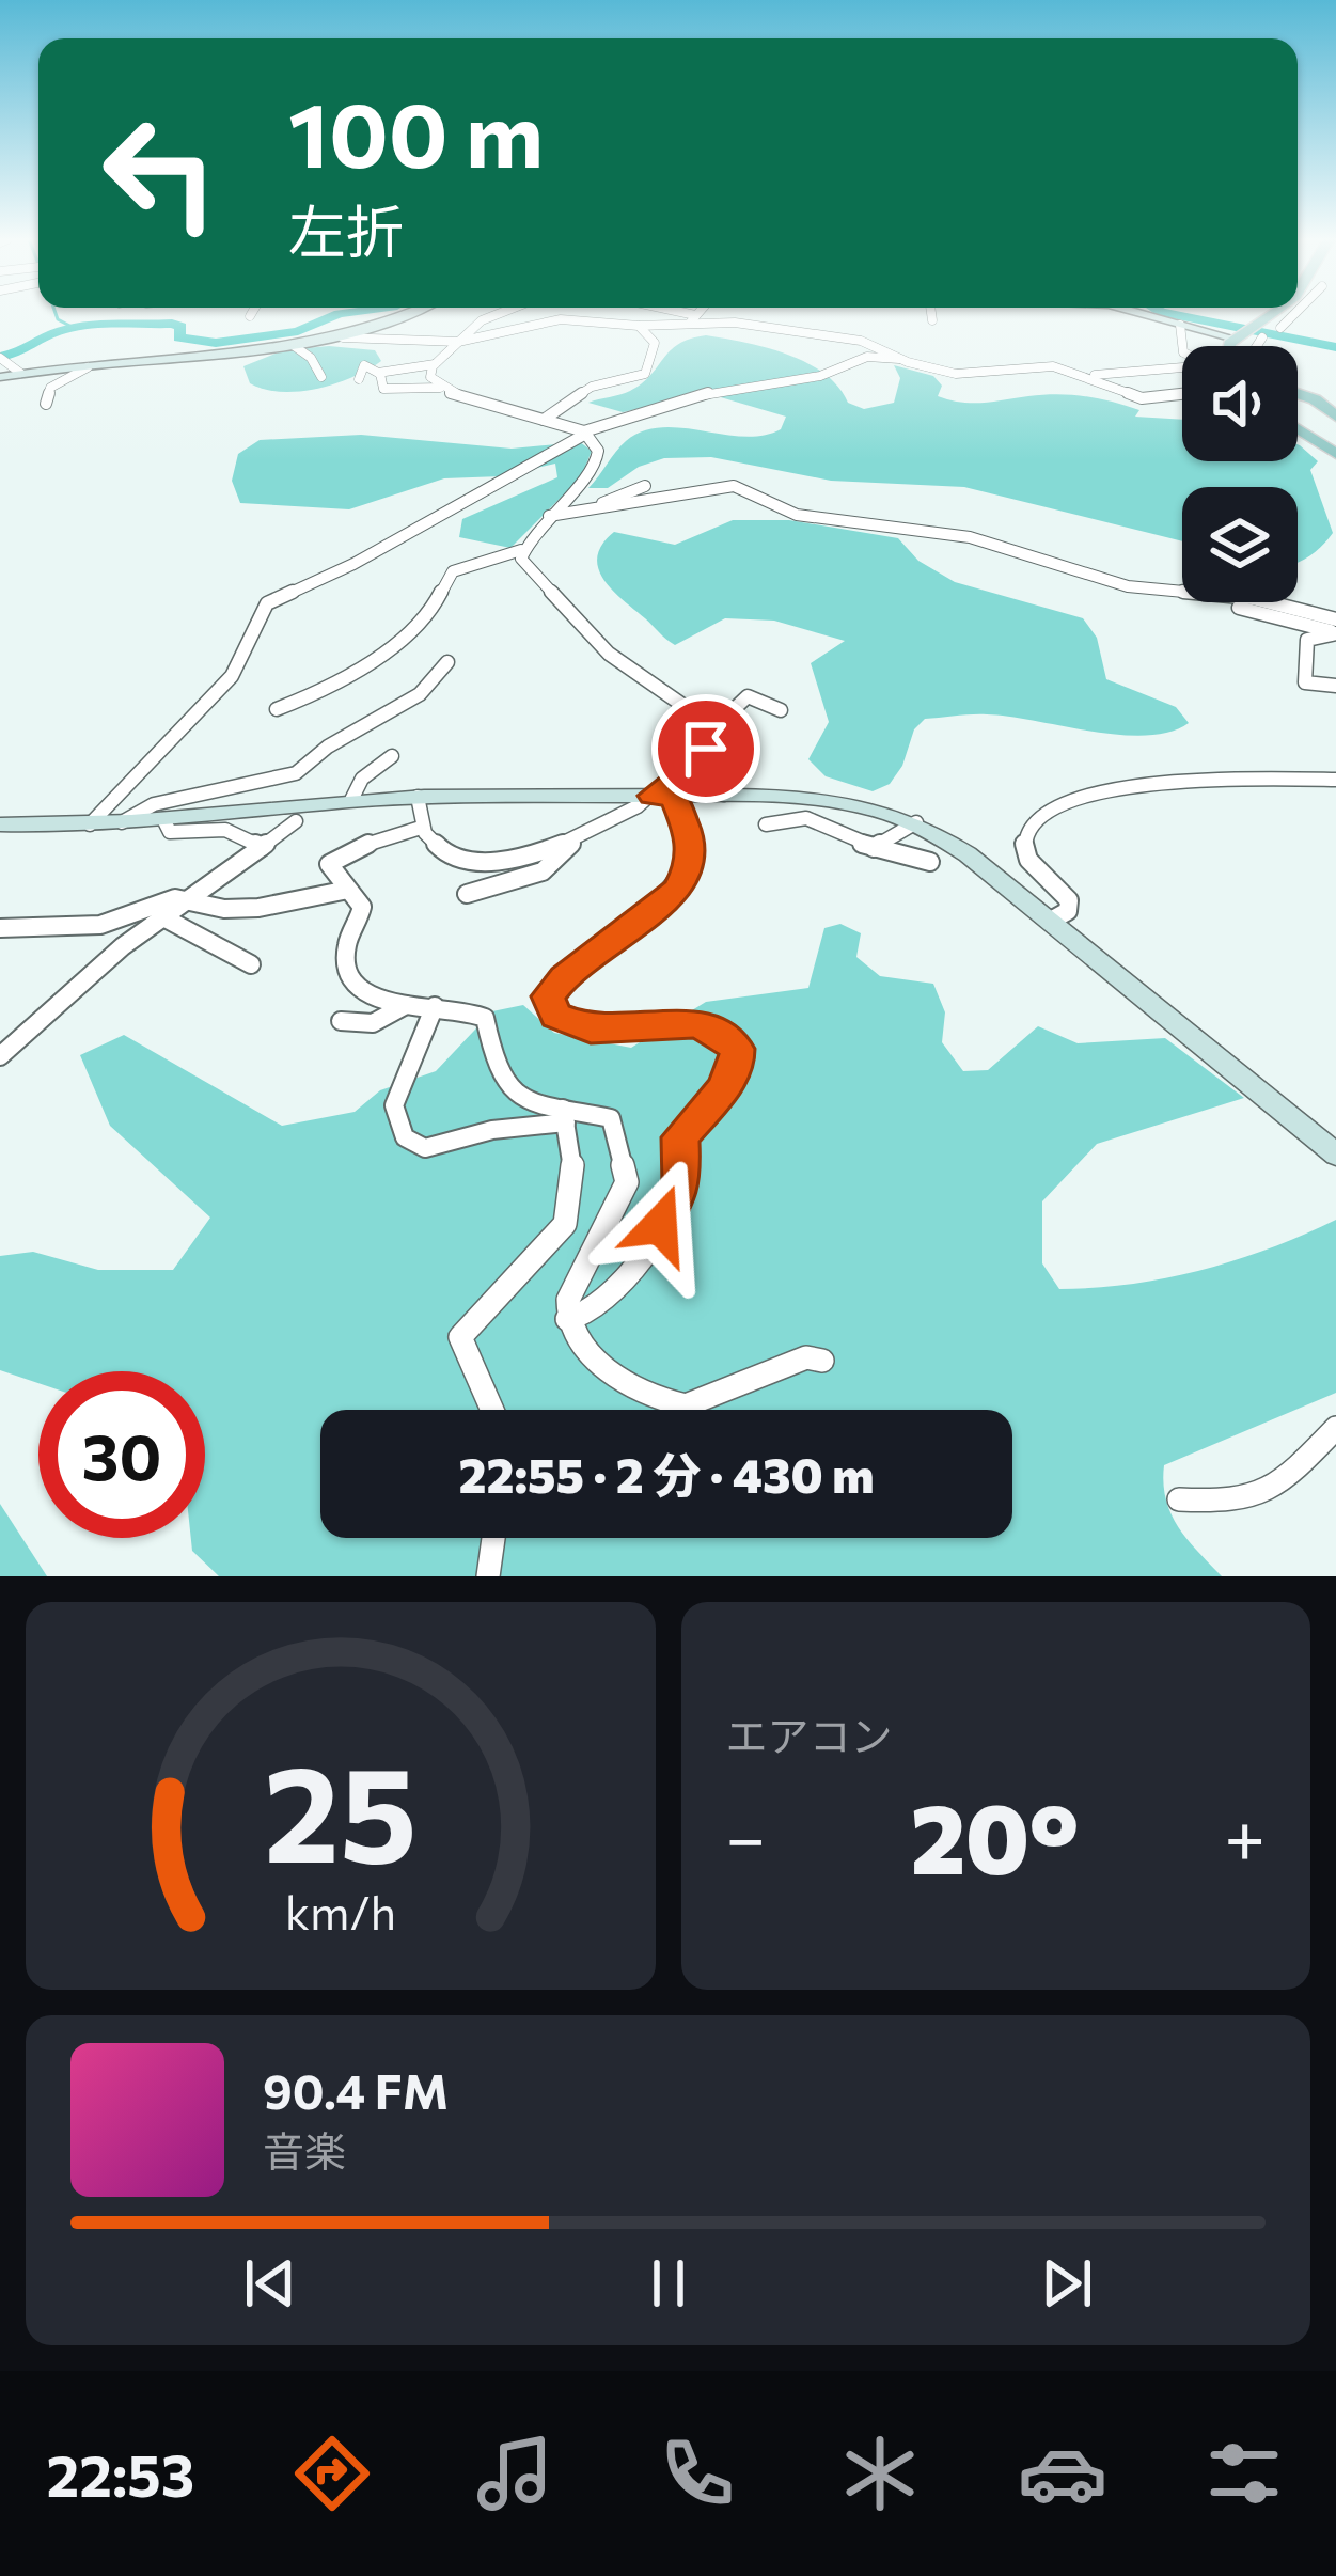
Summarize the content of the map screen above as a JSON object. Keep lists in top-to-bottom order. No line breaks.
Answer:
{"page":{"turn":["100 m","左折"],"limit":"30","trip":"22:55 · 2 分 · 430 m","tile":"エアコン","heat":["−","20°","+"],"song":["90.4 FM","音楽"],"tabs":"22:53","gauge":["25","km/h"]}}
